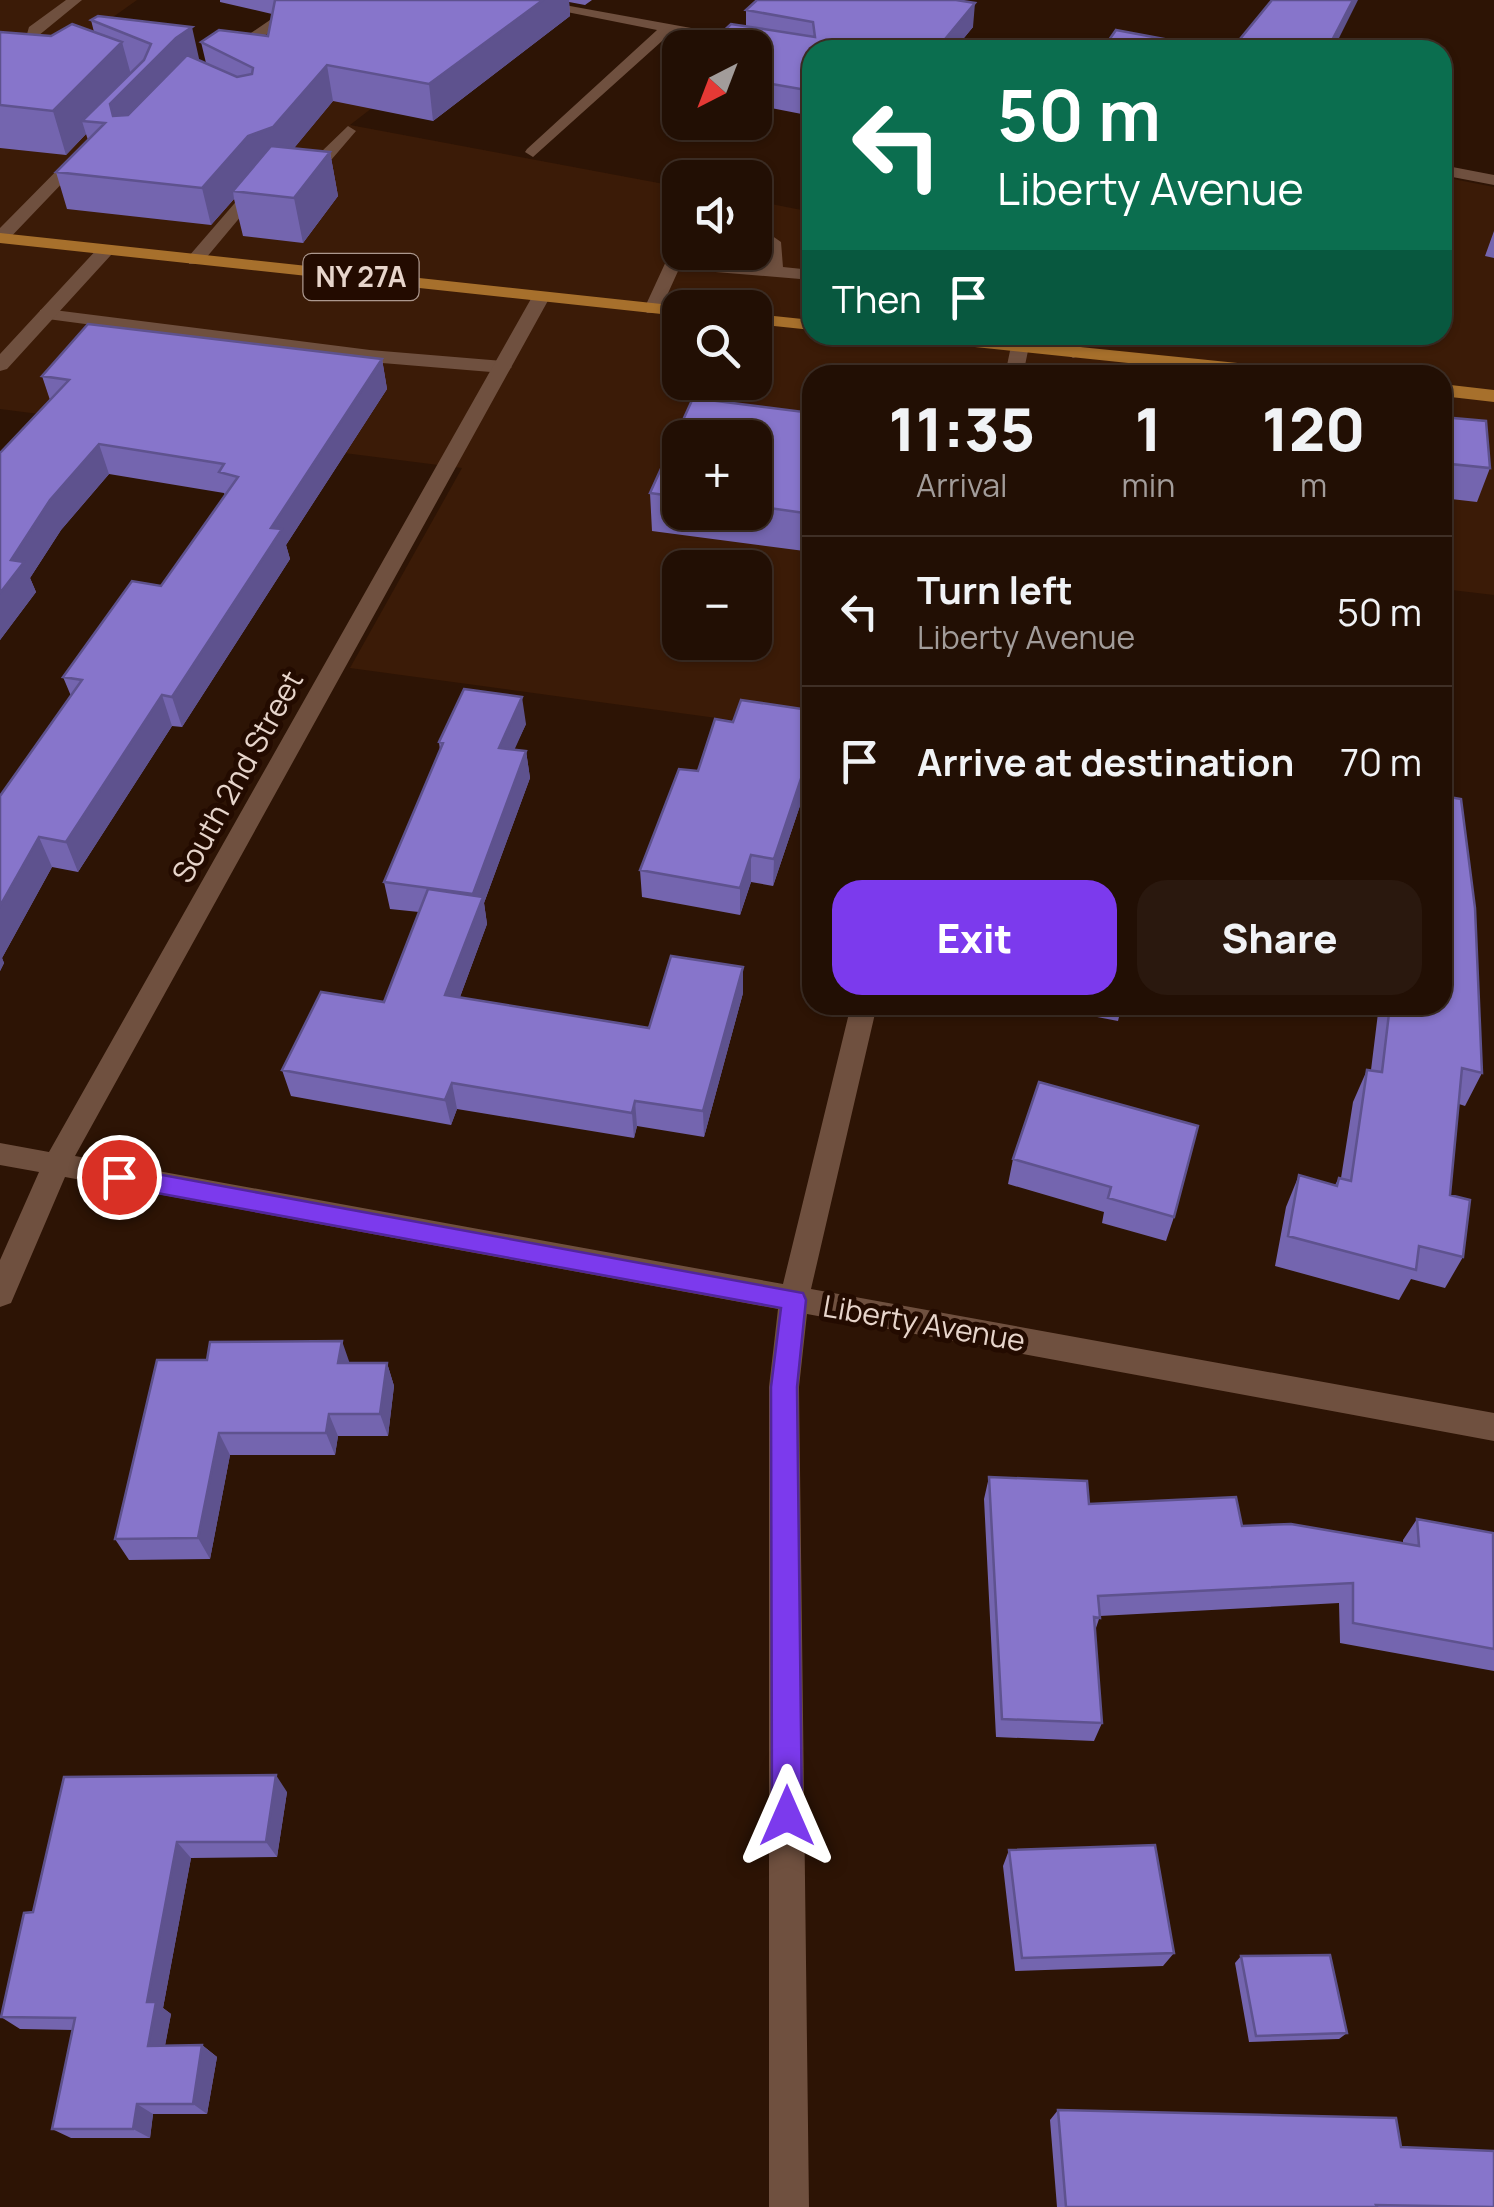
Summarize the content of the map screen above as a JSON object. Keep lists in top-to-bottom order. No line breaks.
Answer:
{"streets":{"main road":["NY 27A"],"street":["South 2nd Street","Liberty Avenue"]},"crossings":[["NY 27A","South 2nd Street"],["South 2nd Street","Liberty Avenue"]],"north":"bottom left","page":{"map_buttons":["+","−"],"turn":["50 m","Liberty Avenue"],"then":"Then","eta":["11:35","Arrival","1","min","120","m"],"list":[{"name":"Turn left","note":"Liberty Avenue","value":"50 m"},{"name":"Arrive at destination","value":"70 m"}],"buttons":["Exit","Share"]}}
